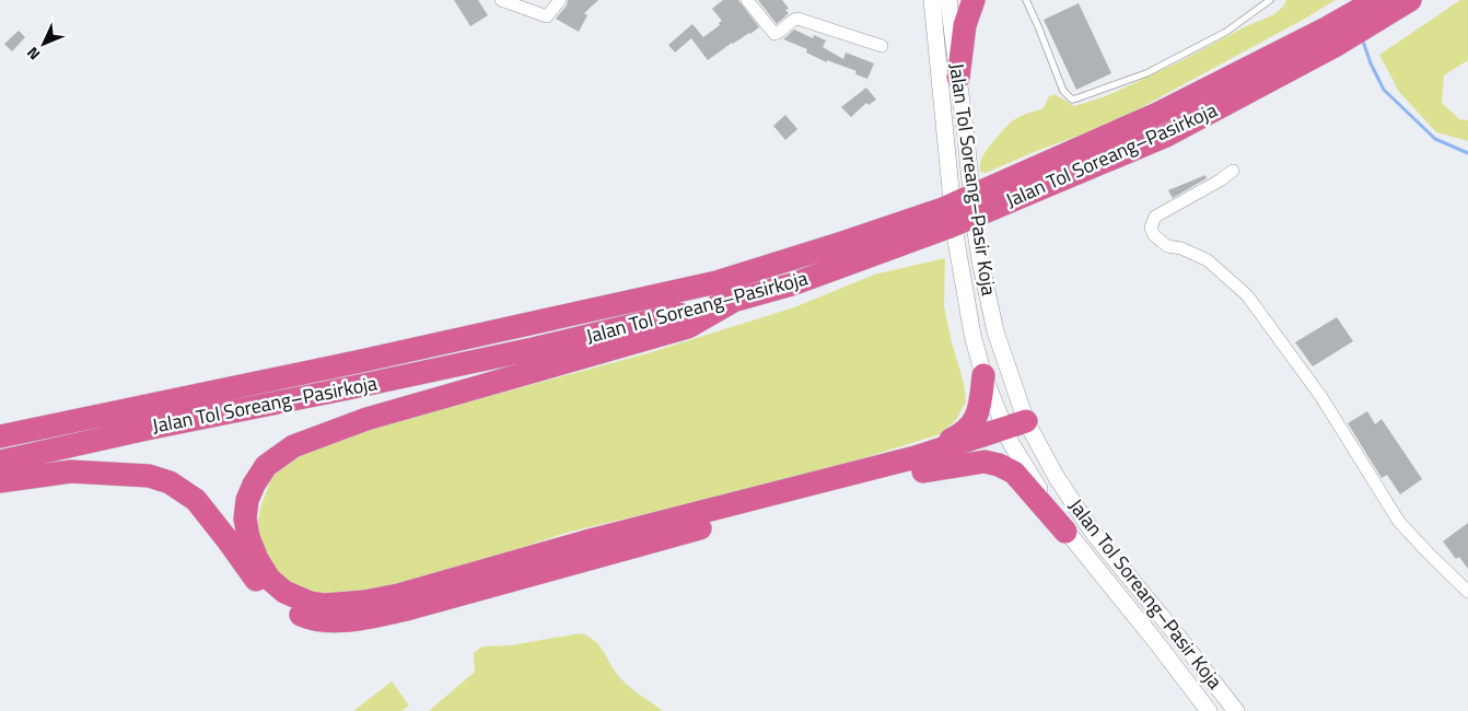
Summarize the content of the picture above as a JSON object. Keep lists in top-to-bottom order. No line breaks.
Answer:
{"streets":{"highway":["Jalan Tol Soreang–Pasirkoja"],"street":["Jalan Tol Soreang–Pasir Koja"]},"north":"bottom left"}
